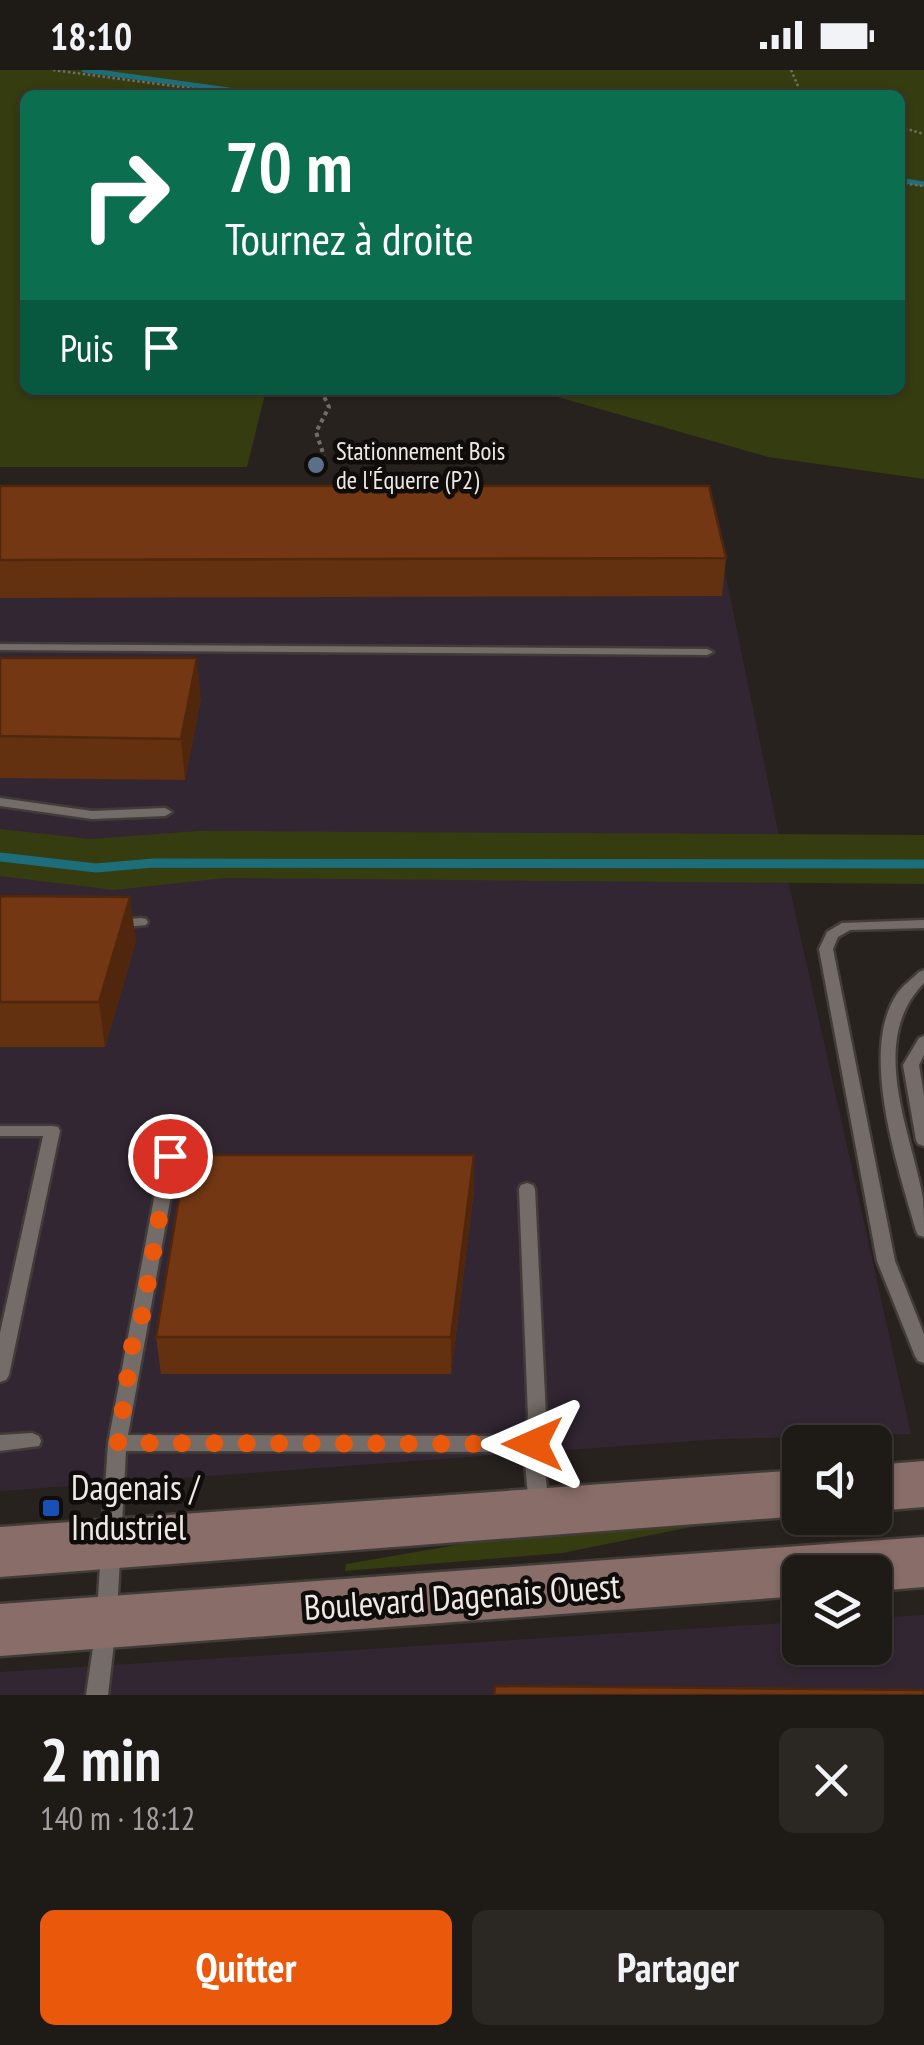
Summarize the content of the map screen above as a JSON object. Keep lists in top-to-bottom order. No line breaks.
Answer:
{"streets":{"main road":["Boulevard Dagenais Ouest"]},"places":{"other":["Stationnement Bois de l'Équerre (P2)"],"transit":["Dagenais / Industriel"]},"page":{"status":"18:10","turn":["70 m","Tournez à droite"],"then":"Puis","heading":["2 min","140 m · 18:12"],"buttons":["Quitter","Partager"]}}
